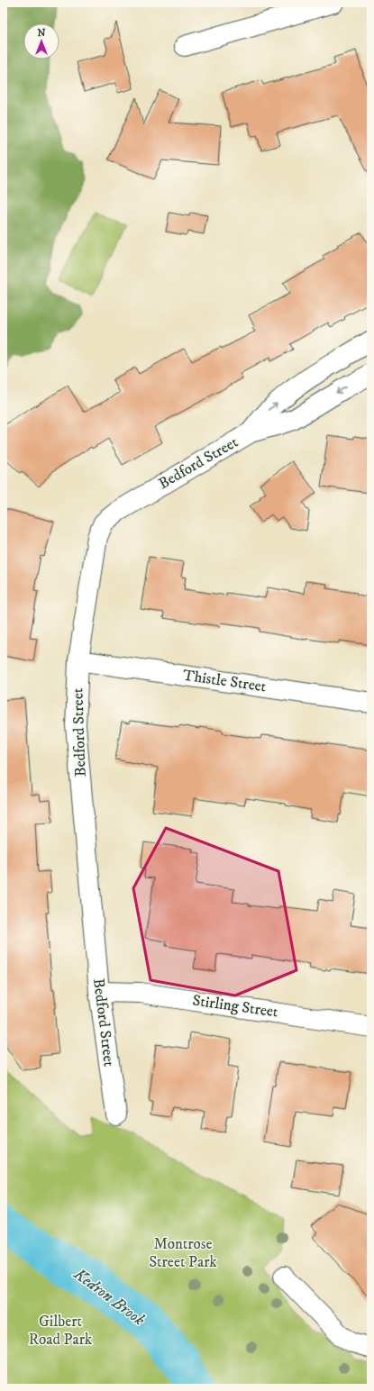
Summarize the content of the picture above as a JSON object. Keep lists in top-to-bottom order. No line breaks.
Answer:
{"streets":{"street":["Bedford Street","Thistle Street","Stirling Street"]},"crossings":[["Bedford Street","Thistle Street"],["Bedford Street","Stirling Street"]],"water":["Kedron Brook"],"parks":["Montrose Street Park","Gilbert Road Park"],"north":"top"}
